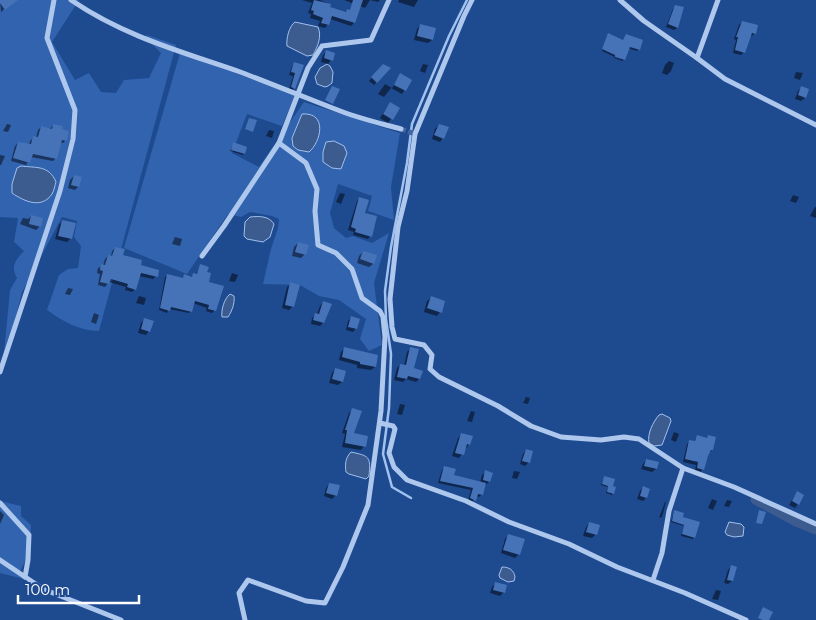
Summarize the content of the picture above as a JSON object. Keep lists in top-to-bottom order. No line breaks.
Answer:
{"scale_bar":"100 m"}
